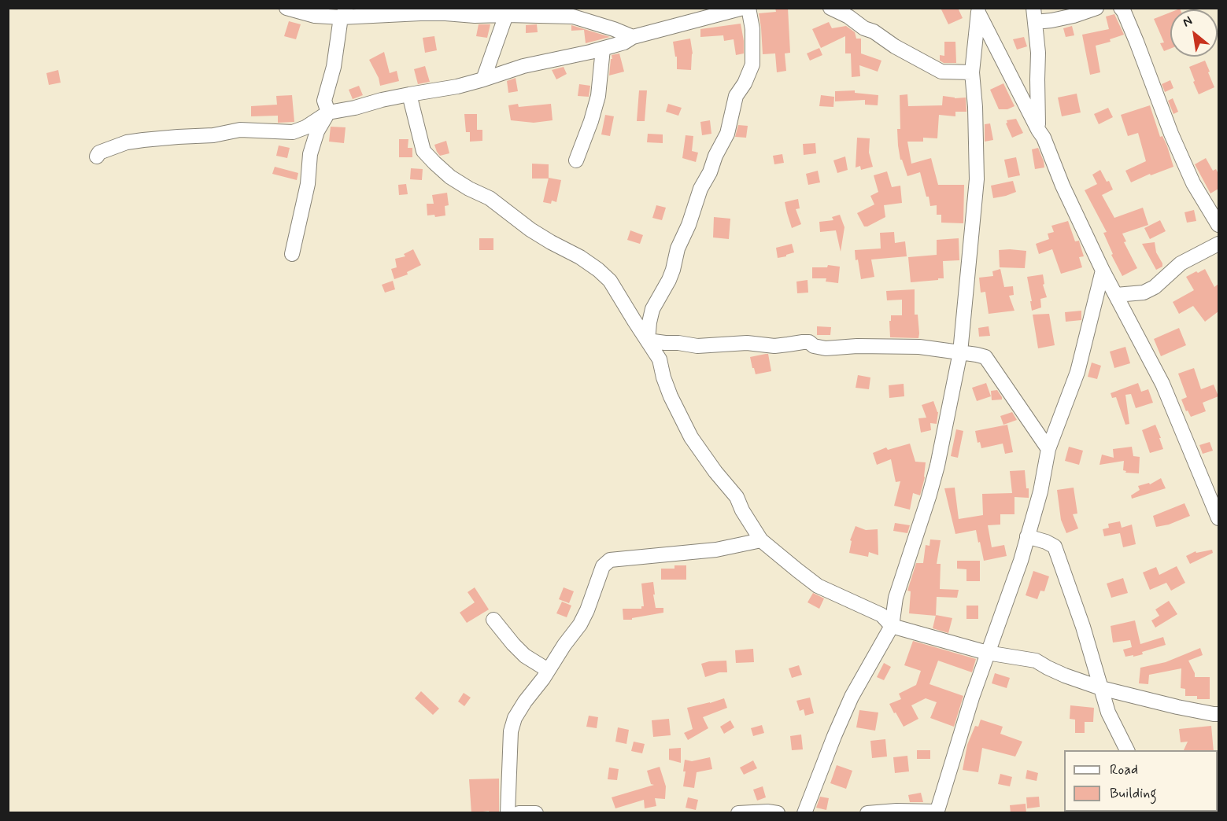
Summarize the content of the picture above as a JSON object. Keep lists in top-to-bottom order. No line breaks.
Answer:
{"legend":["Road","Building"],"north":"top left"}
